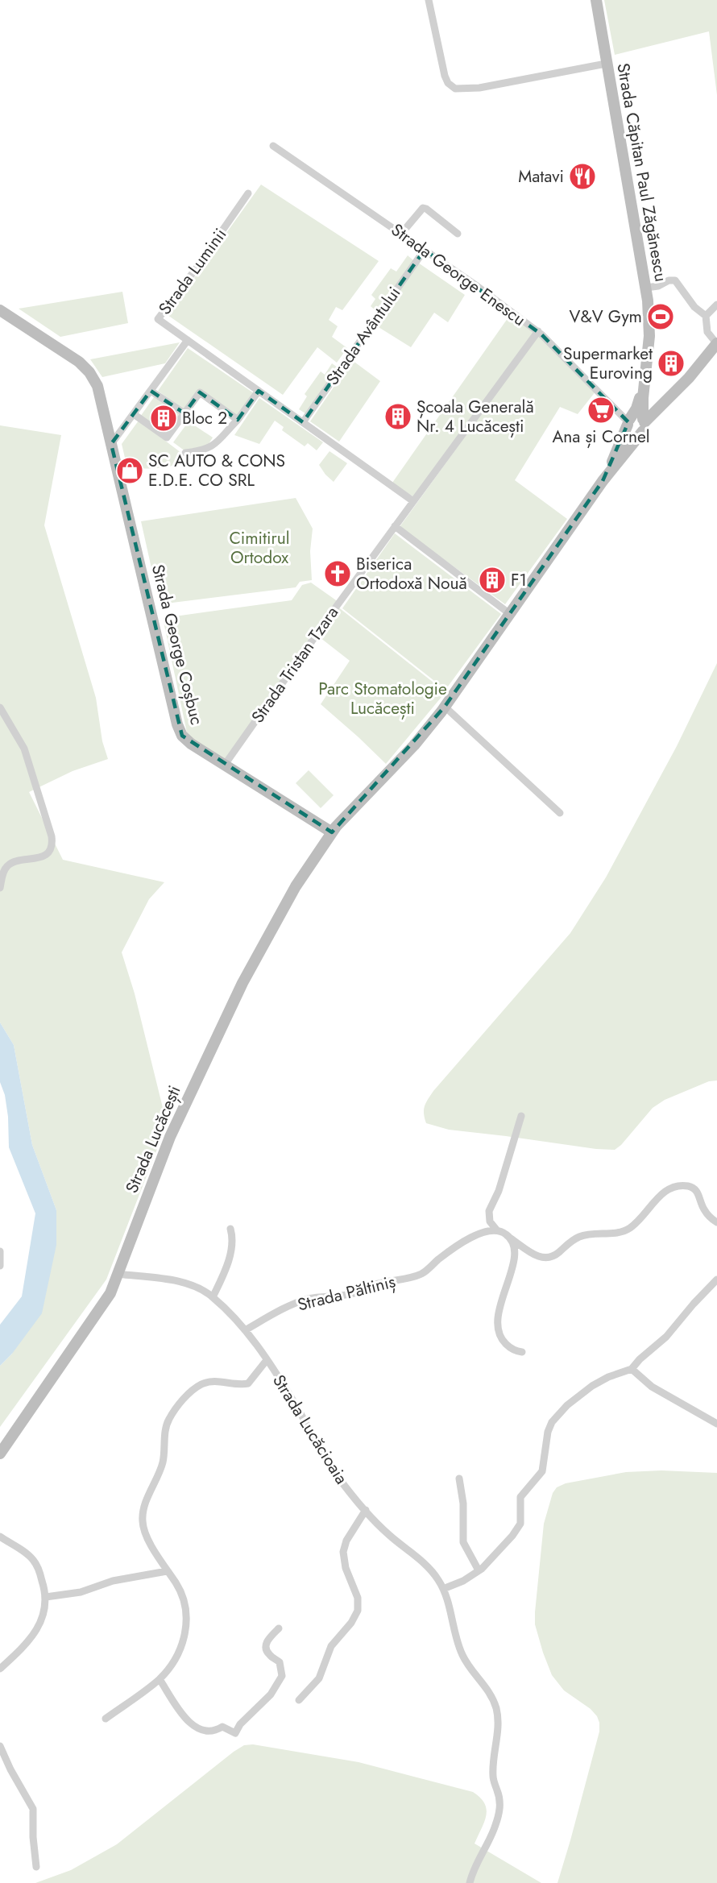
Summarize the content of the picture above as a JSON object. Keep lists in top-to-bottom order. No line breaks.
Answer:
{"streets":{"main road":["Strada Căpitan Paul Zăgănescu","Strada George Coșbuc","Strada Lucăcești"],"street":["Strada Luminii","Strada George Enescu","Strada Avântului","Strada Tristan Tzara","Strada Păltiniș","Strada Lucăcioaia"]},"crossings":[["Strada Căpitan Paul Zăgănescu","Strada George Enescu"],["Strada Căpitan Paul Zăgănescu","Strada George Coșbuc"],["Strada Căpitan Paul Zăgănescu","Strada Lucăcești"],["Strada Luminii","Strada Avântului"],["Strada Luminii","Strada Tristan Tzara"],["Strada George Enescu","Strada Avântului"],["Strada George Enescu","Strada Tristan Tzara"],["Strada George Coșbuc","Strada Tristan Tzara"],["Strada George Coșbuc","Strada Lucăcești"],["Strada Lucăcești","Strada Lucăcioaia"],["Strada Păltiniș","Strada Lucăcioaia"]],"parks":["Cimitirul Ortodox","Parc Stomatologie Lucăcești"],"places":{"restaurant":["Matavi"],"sports":["V&V Gym"],"building":["Supermarket Euroving","Școala Generală Nr. 4 Lucăcești","Bloc 2","F1"],"supermarket":["Ana și Cornel"],"shop":["SC AUTO & CONS E.D.E. CO SRL"],"church":["Biserica Ortodoxă Nouă"]}}
